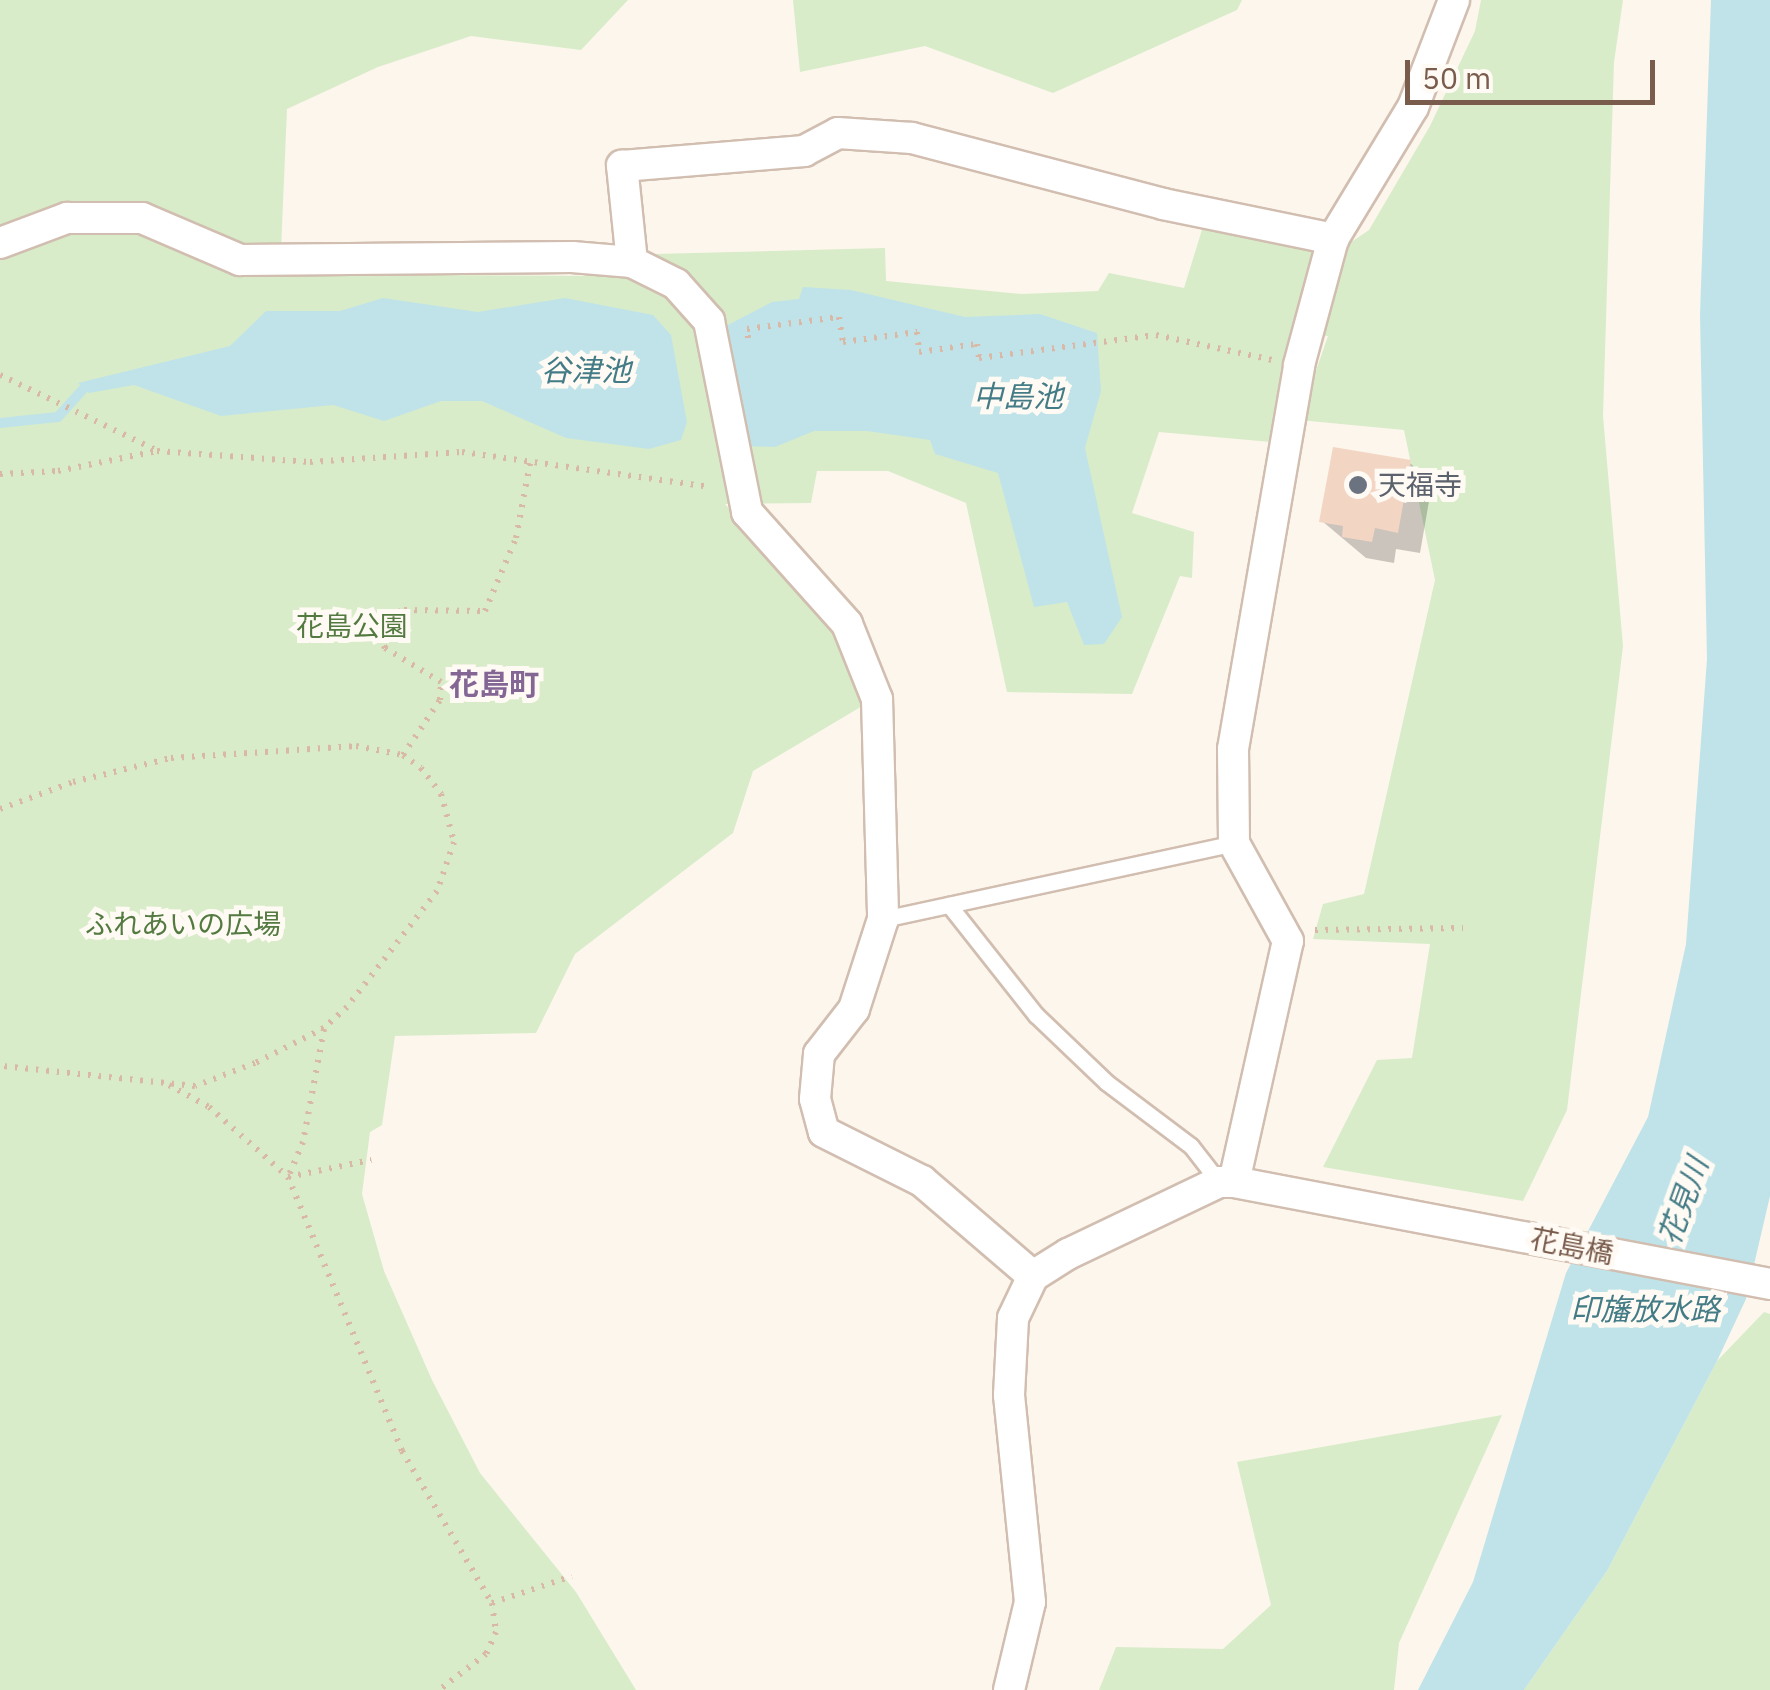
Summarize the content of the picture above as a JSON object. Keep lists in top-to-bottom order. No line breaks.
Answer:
{"streets":{"street":["花島橋"]},"districts":["花島町"],"water":["谷津池","中島池","花見川","印旛放水路"],"parks":["花島公園","ふれあいの広場"],"places":["天福寺"],"scale_bar":"50 m"}
